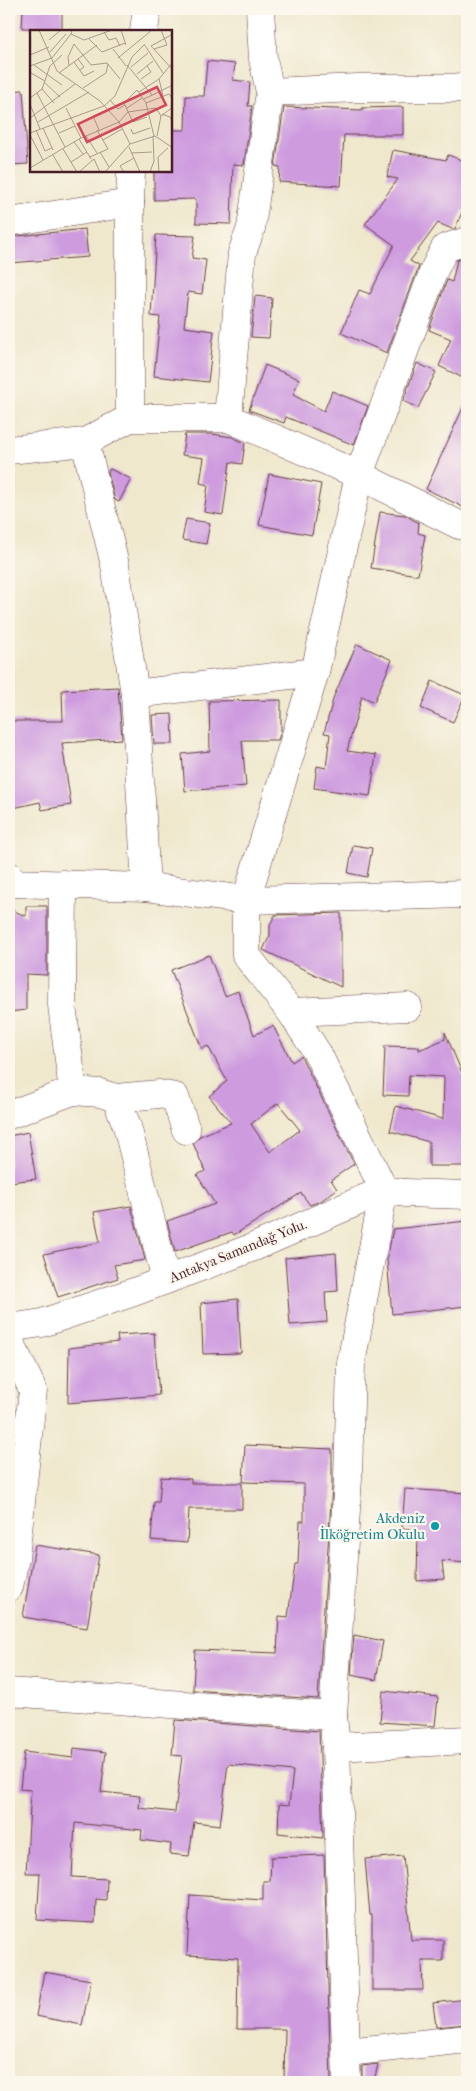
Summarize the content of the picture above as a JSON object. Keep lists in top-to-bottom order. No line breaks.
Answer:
{"streets":{"street":["Antakya Samandağ Yolu."]},"places":["Akdeniz İlköğretim Okulu"]}
